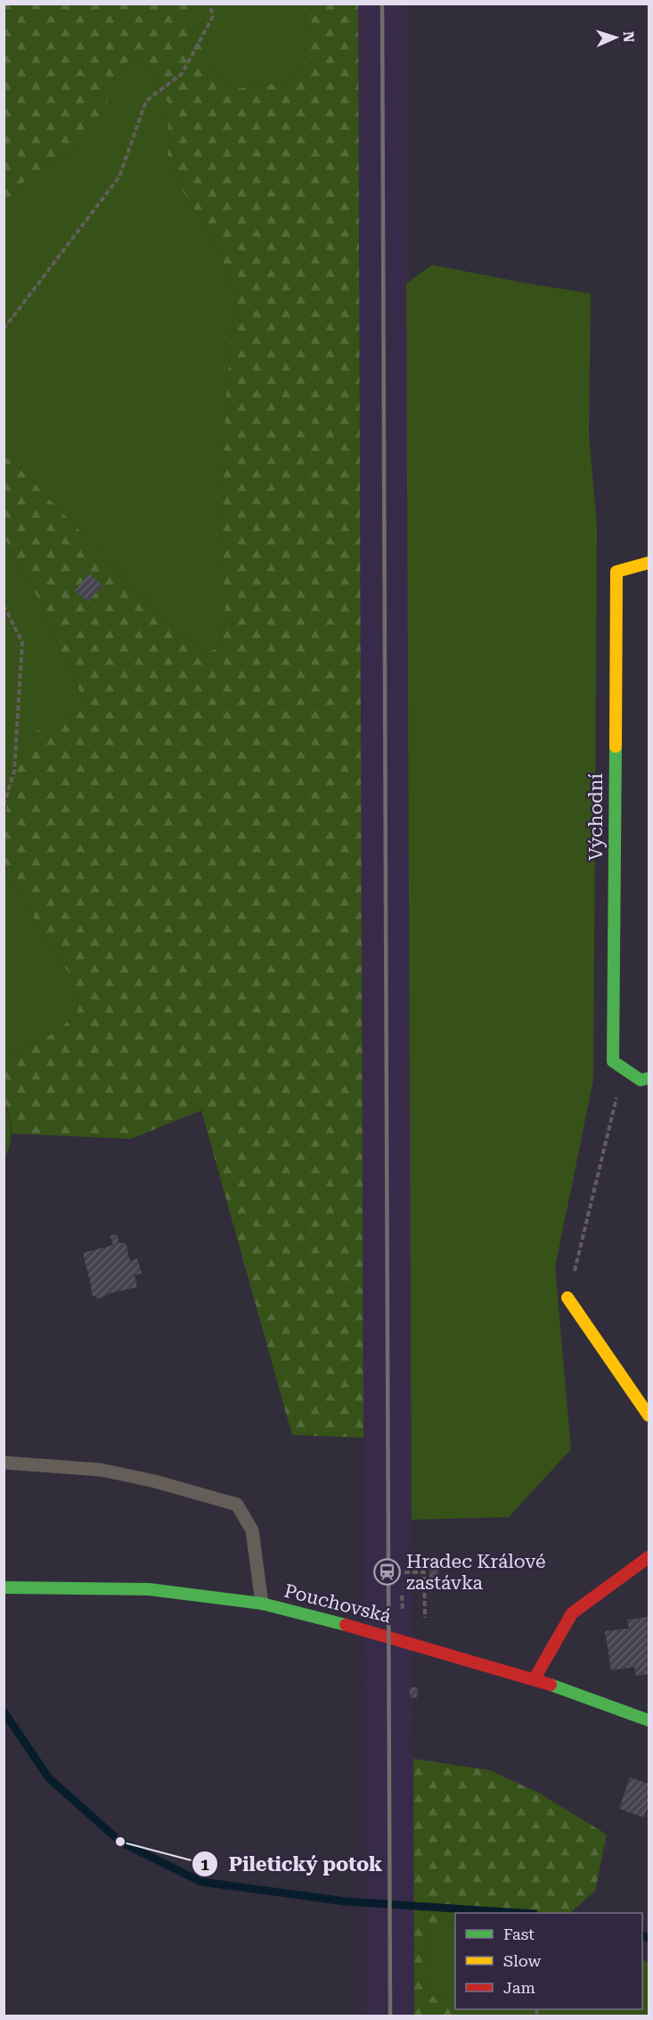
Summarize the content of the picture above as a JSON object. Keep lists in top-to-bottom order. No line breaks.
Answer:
{"streets":{"street":["Východní","Pouchovská"]},"places":{"station":["Hradec Králové zastávka"],"other":["Piletický potok"]},"legend":["Fast","Slow","Jam"],"north":"right"}
